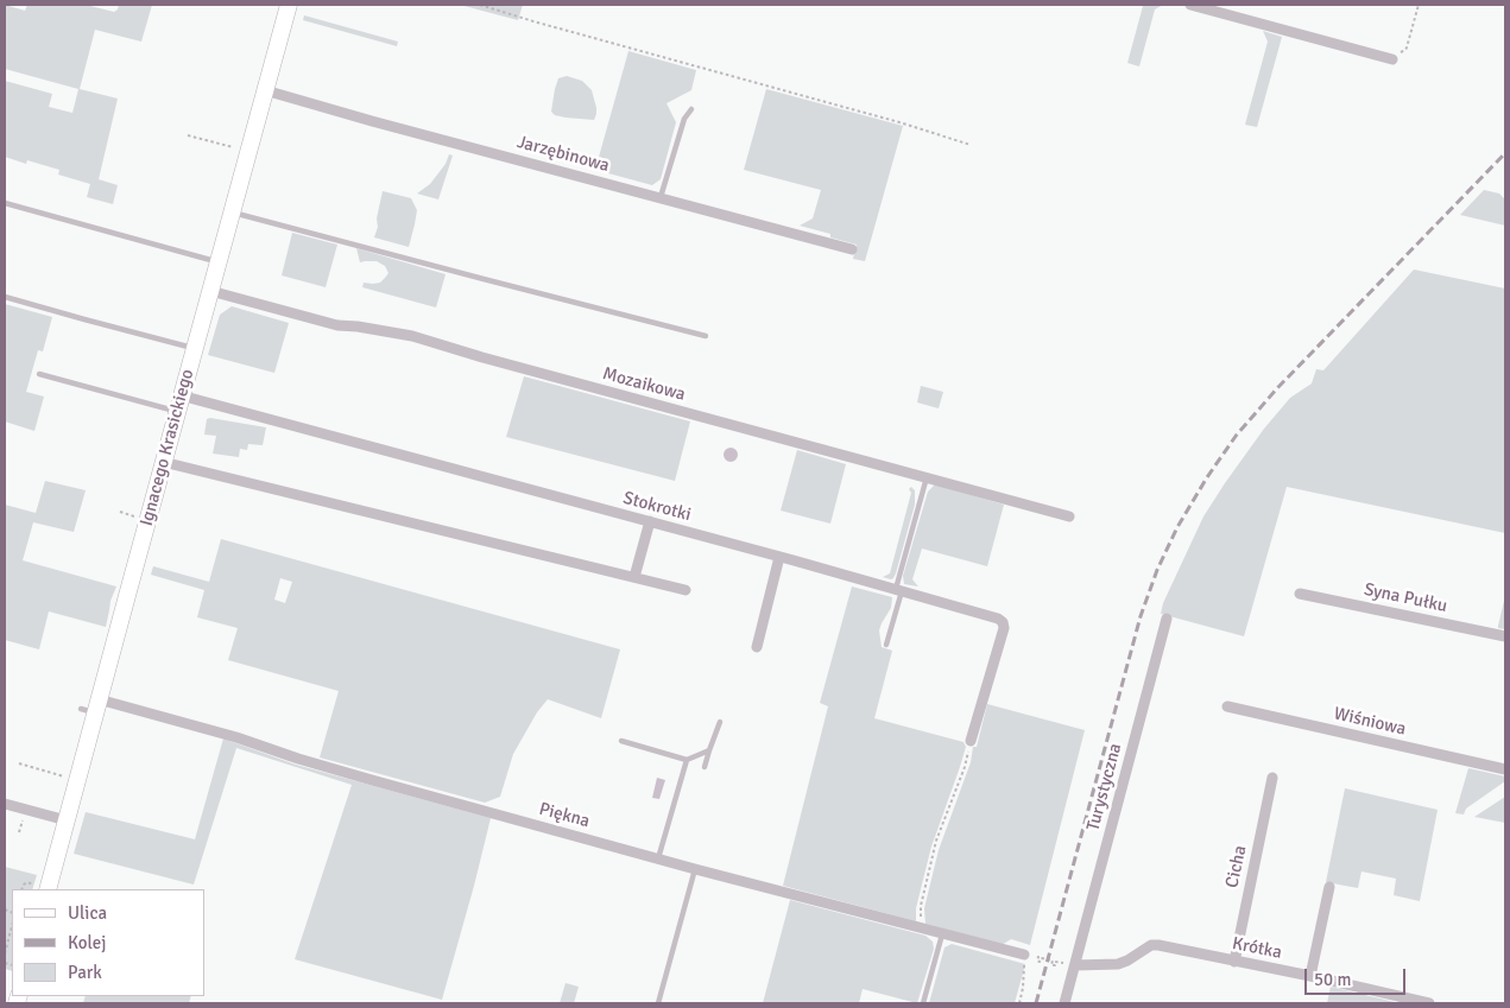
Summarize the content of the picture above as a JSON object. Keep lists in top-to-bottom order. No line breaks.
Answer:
{"streets":{"street":["Jarzębinowa","Mozaikowa","Ignacego Krasickiego","Stokrotki","Syna Pułku","Wiśniowa","Turystyczna","Piękna","Cicha","Krótka"]},"crossings":[["Jarzębinowa","Ignacego Krasickiego"],["Mozaikowa","Ignacego Krasickiego"],["Ignacego Krasickiego","Stokrotki"],["Ignacego Krasickiego","Piękna"],["Turystyczna","Krótka"],["Cicha","Krótka"]],"legend":["Ulica","Kolej","Park"],"scale_bar":"50 m"}
